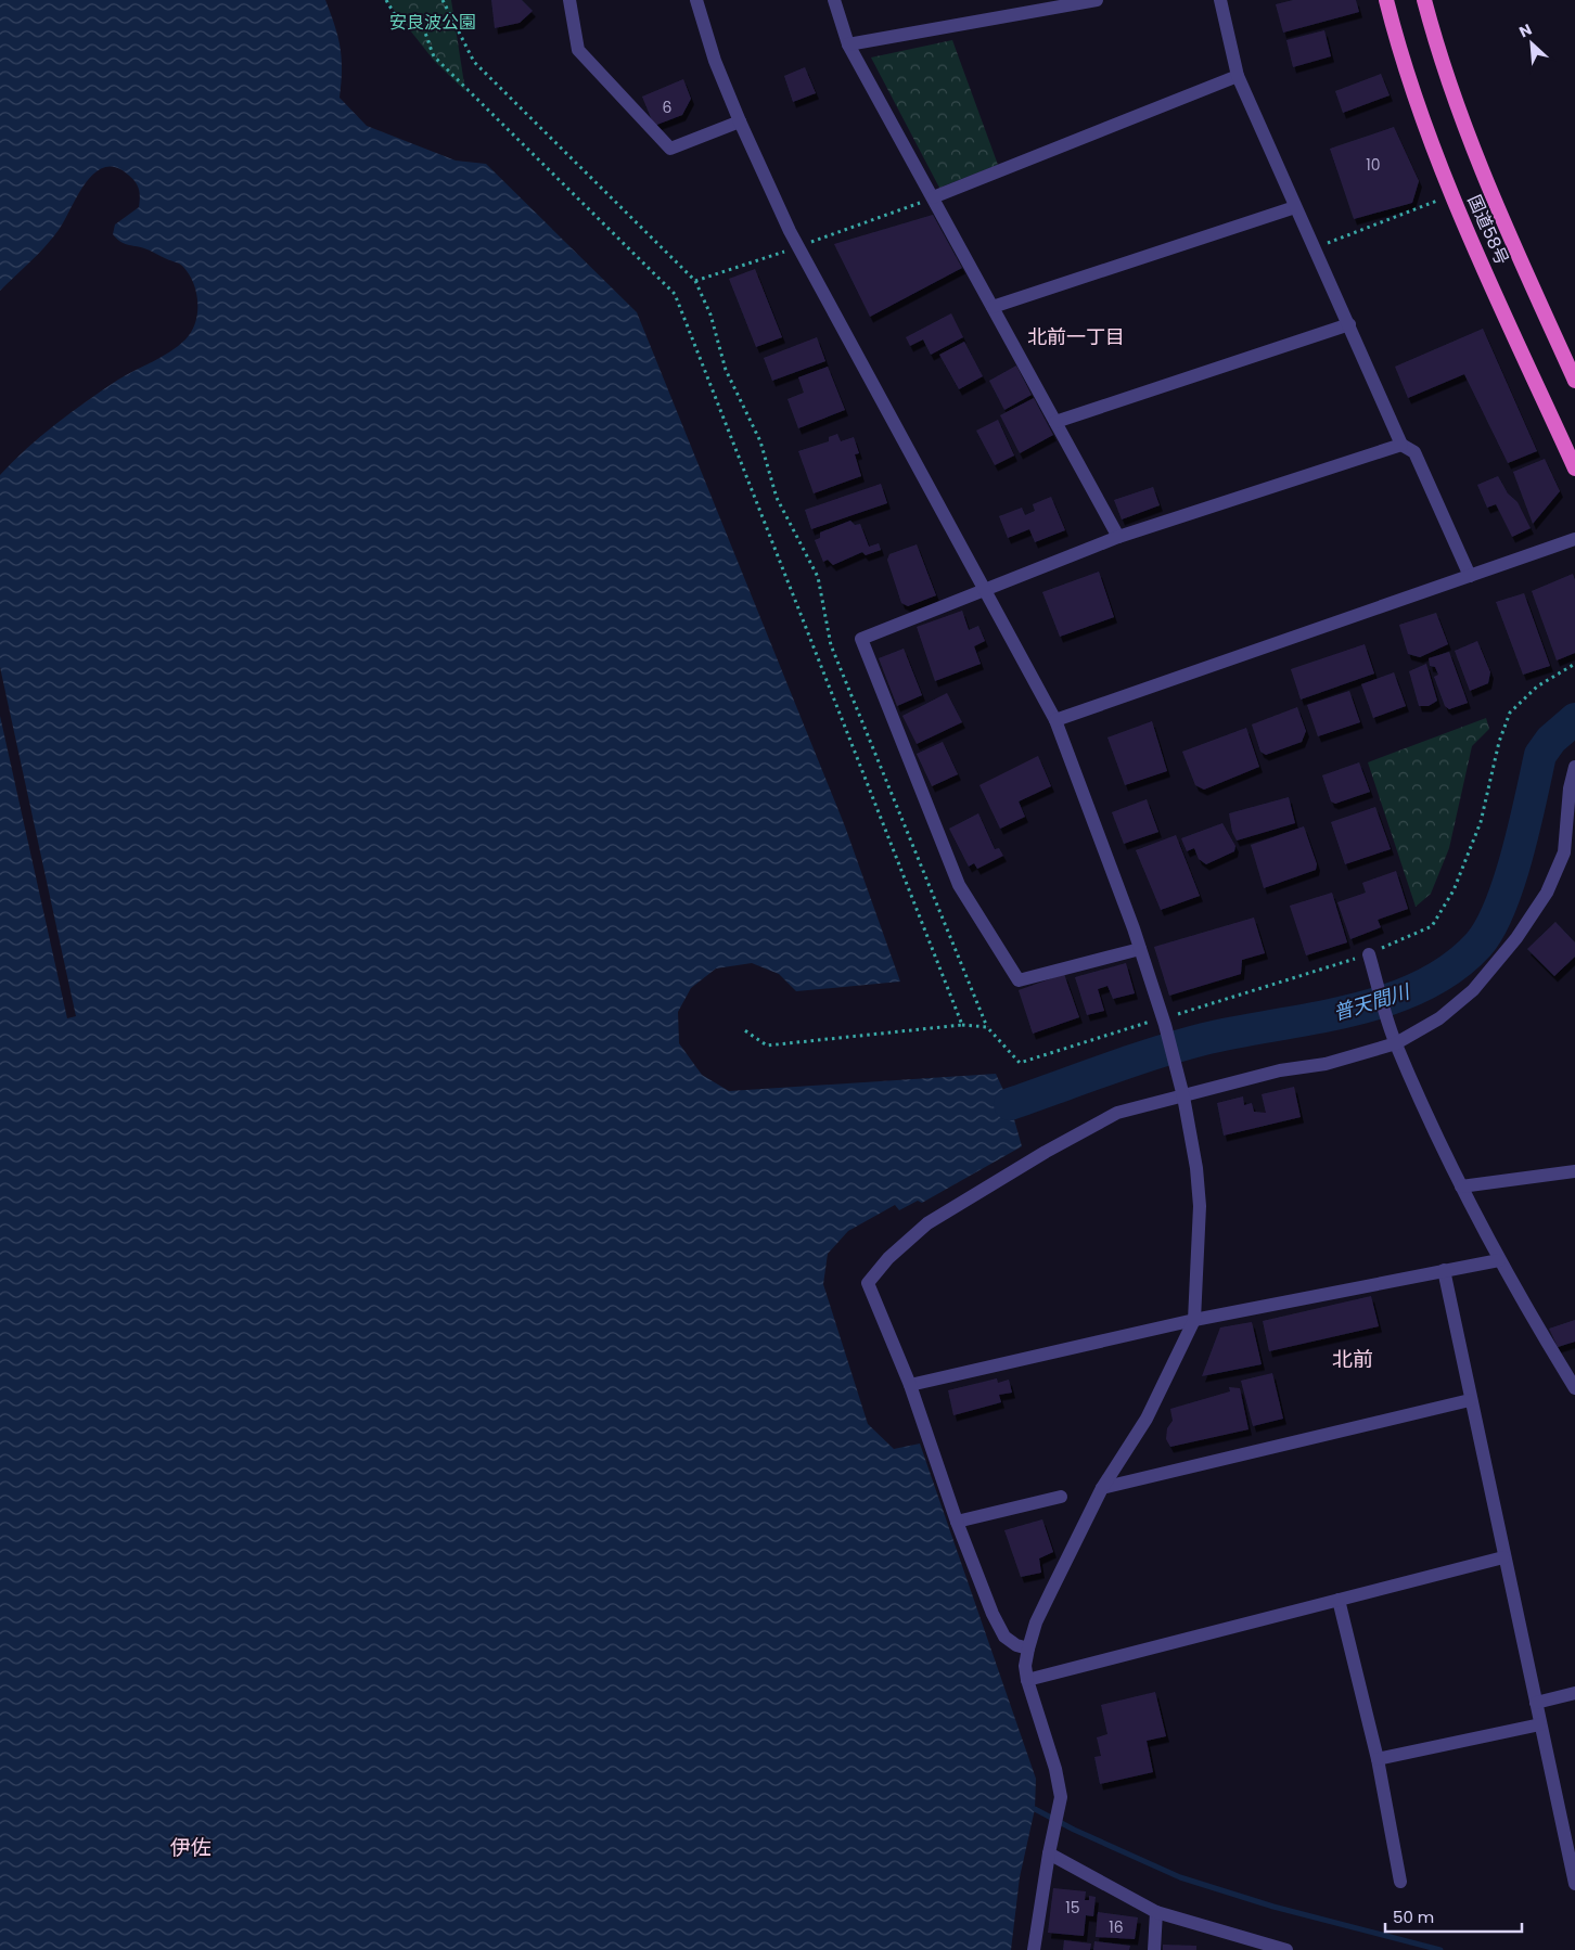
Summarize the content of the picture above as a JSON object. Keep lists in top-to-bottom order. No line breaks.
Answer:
{"streets":{"highway":["国道58号"]},"districts":["北前一丁目","北前","伊佐"],"water":["普天間川"],"parks":["安良波公園"],"house_numbers":["6","10","15","16"],"scale_bar":"50 m","north":"top left"}
